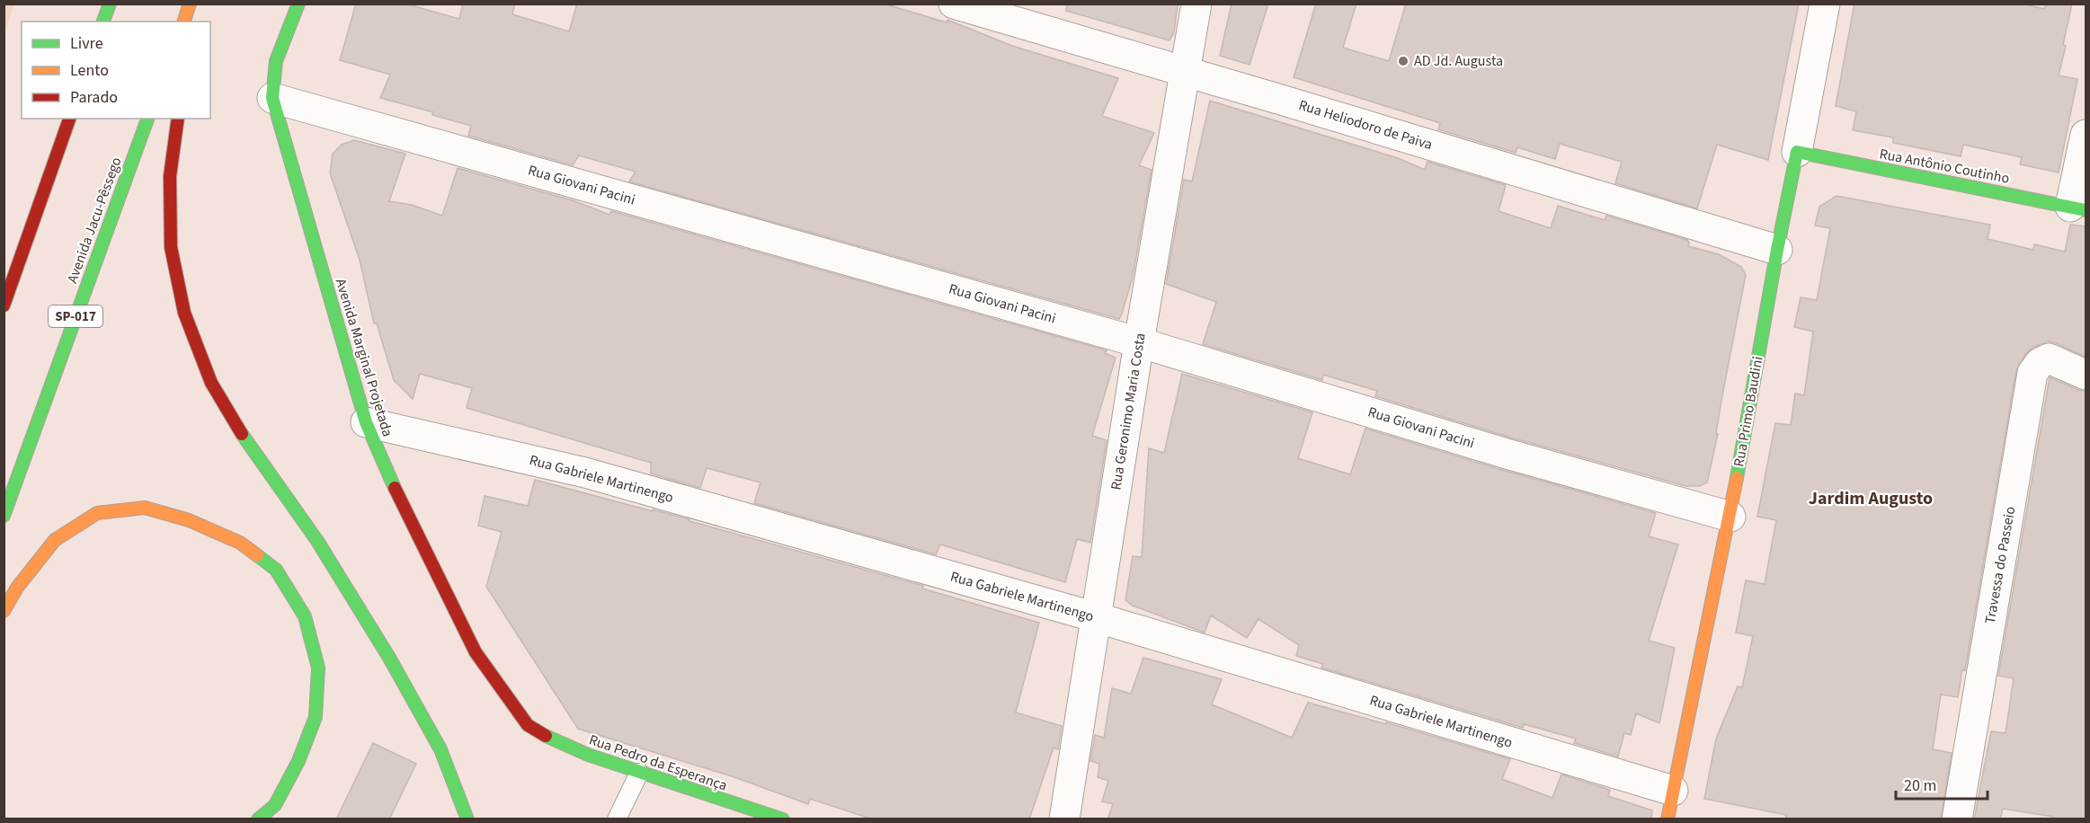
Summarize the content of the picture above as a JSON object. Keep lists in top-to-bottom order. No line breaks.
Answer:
{"streets":{"main road":["Rua Antônio Coutinho","Avenida Jacu-Pêssego","SP-017","Avenida Marginal Projetada","Rua Primo Baudini","Rua Pedro da Esperança"],"street":["Rua Heliodoro de Paiva","Rua Giovani Pacini","Rua Geronimo Maria Costa","Rua Gabriele Martinengo","Travessa do Passeio"]},"crossings":[["Rua Heliodoro de Paiva","Rua Geronimo Maria Costa"],["Rua Heliodoro de Paiva","Rua Primo Baudini"],["Rua Antônio Coutinho","Rua Primo Baudini"],["Rua Giovani Pacini","Avenida Marginal Projetada"],["Rua Giovani Pacini","Rua Geronimo Maria Costa"],["Rua Giovani Pacini","Rua Primo Baudini"],["Avenida Marginal Projetada","Rua Gabriele Martinengo"],["Avenida Marginal Projetada","Rua Pedro da Esperança"],["Rua Geronimo Maria Costa","Rua Gabriele Martinengo"],["Rua Primo Baudini","Rua Gabriele Martinengo"]],"districts":["Jardim Augusto"],"places":["AD Jd. Augusta"],"legend":["Livre","Lento","Parado"],"scale_bar":"20 m"}
